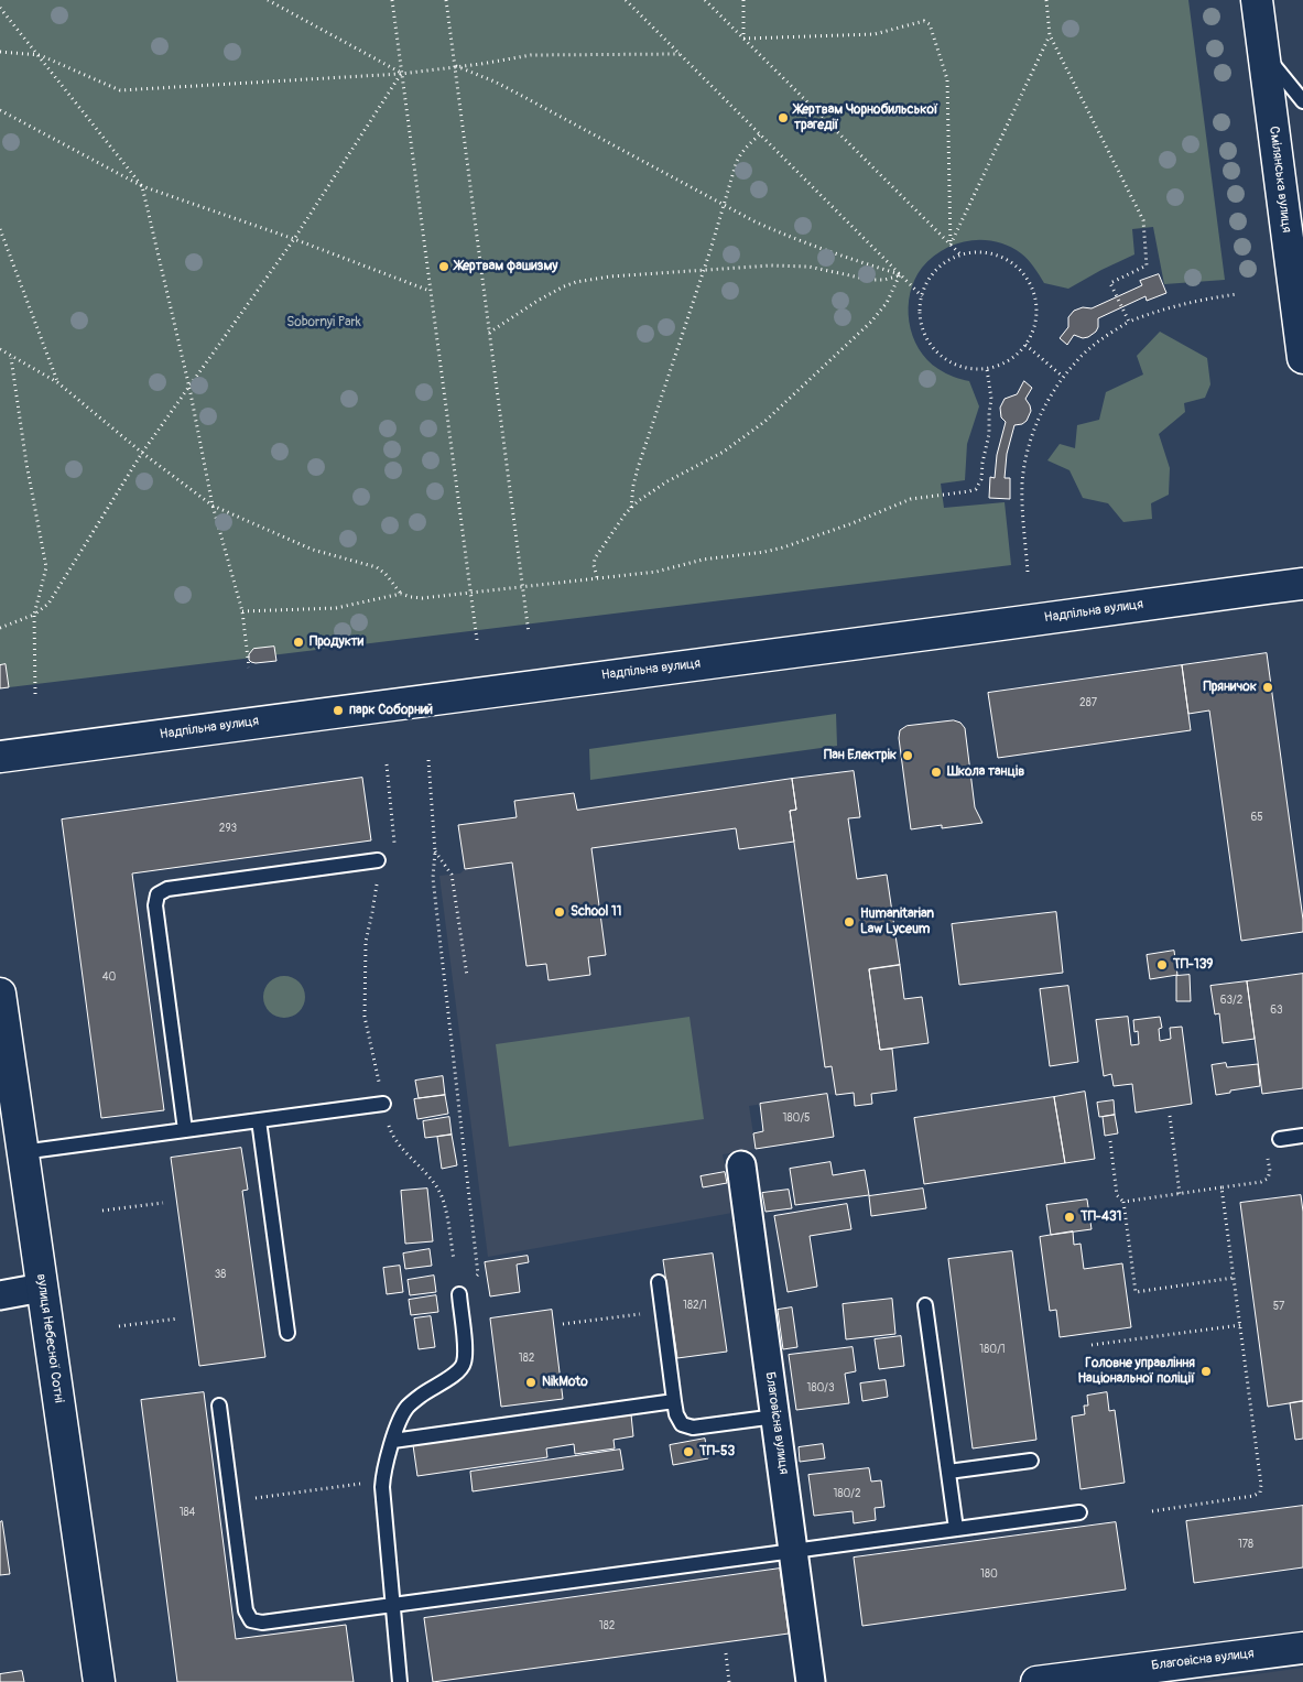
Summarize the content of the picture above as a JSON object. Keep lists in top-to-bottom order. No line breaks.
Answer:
{"streets":{"main road":["Смілянська вулиця","Надпільна вулиця","вулиця Небесної Сотні","Благовісна вулиця"]},"parks":["Sobornyi Park"],"places":["Жертвам Чорнобильської трагедії","Жертвам фашизму","Продукти","Пряничок","парк Соборний","Пан Електрік","Школа танців","School 11","Humanitarian Law Lyceum","ТП-139","ТП-431","Головне управління Національної поліції","NikMoto","ТП-53"],"house_numbers":["287","65","293","40","63/2","63","180/5","38","182/1","57","180/1","182","180/3","180/2","184","178","180","182"]}
